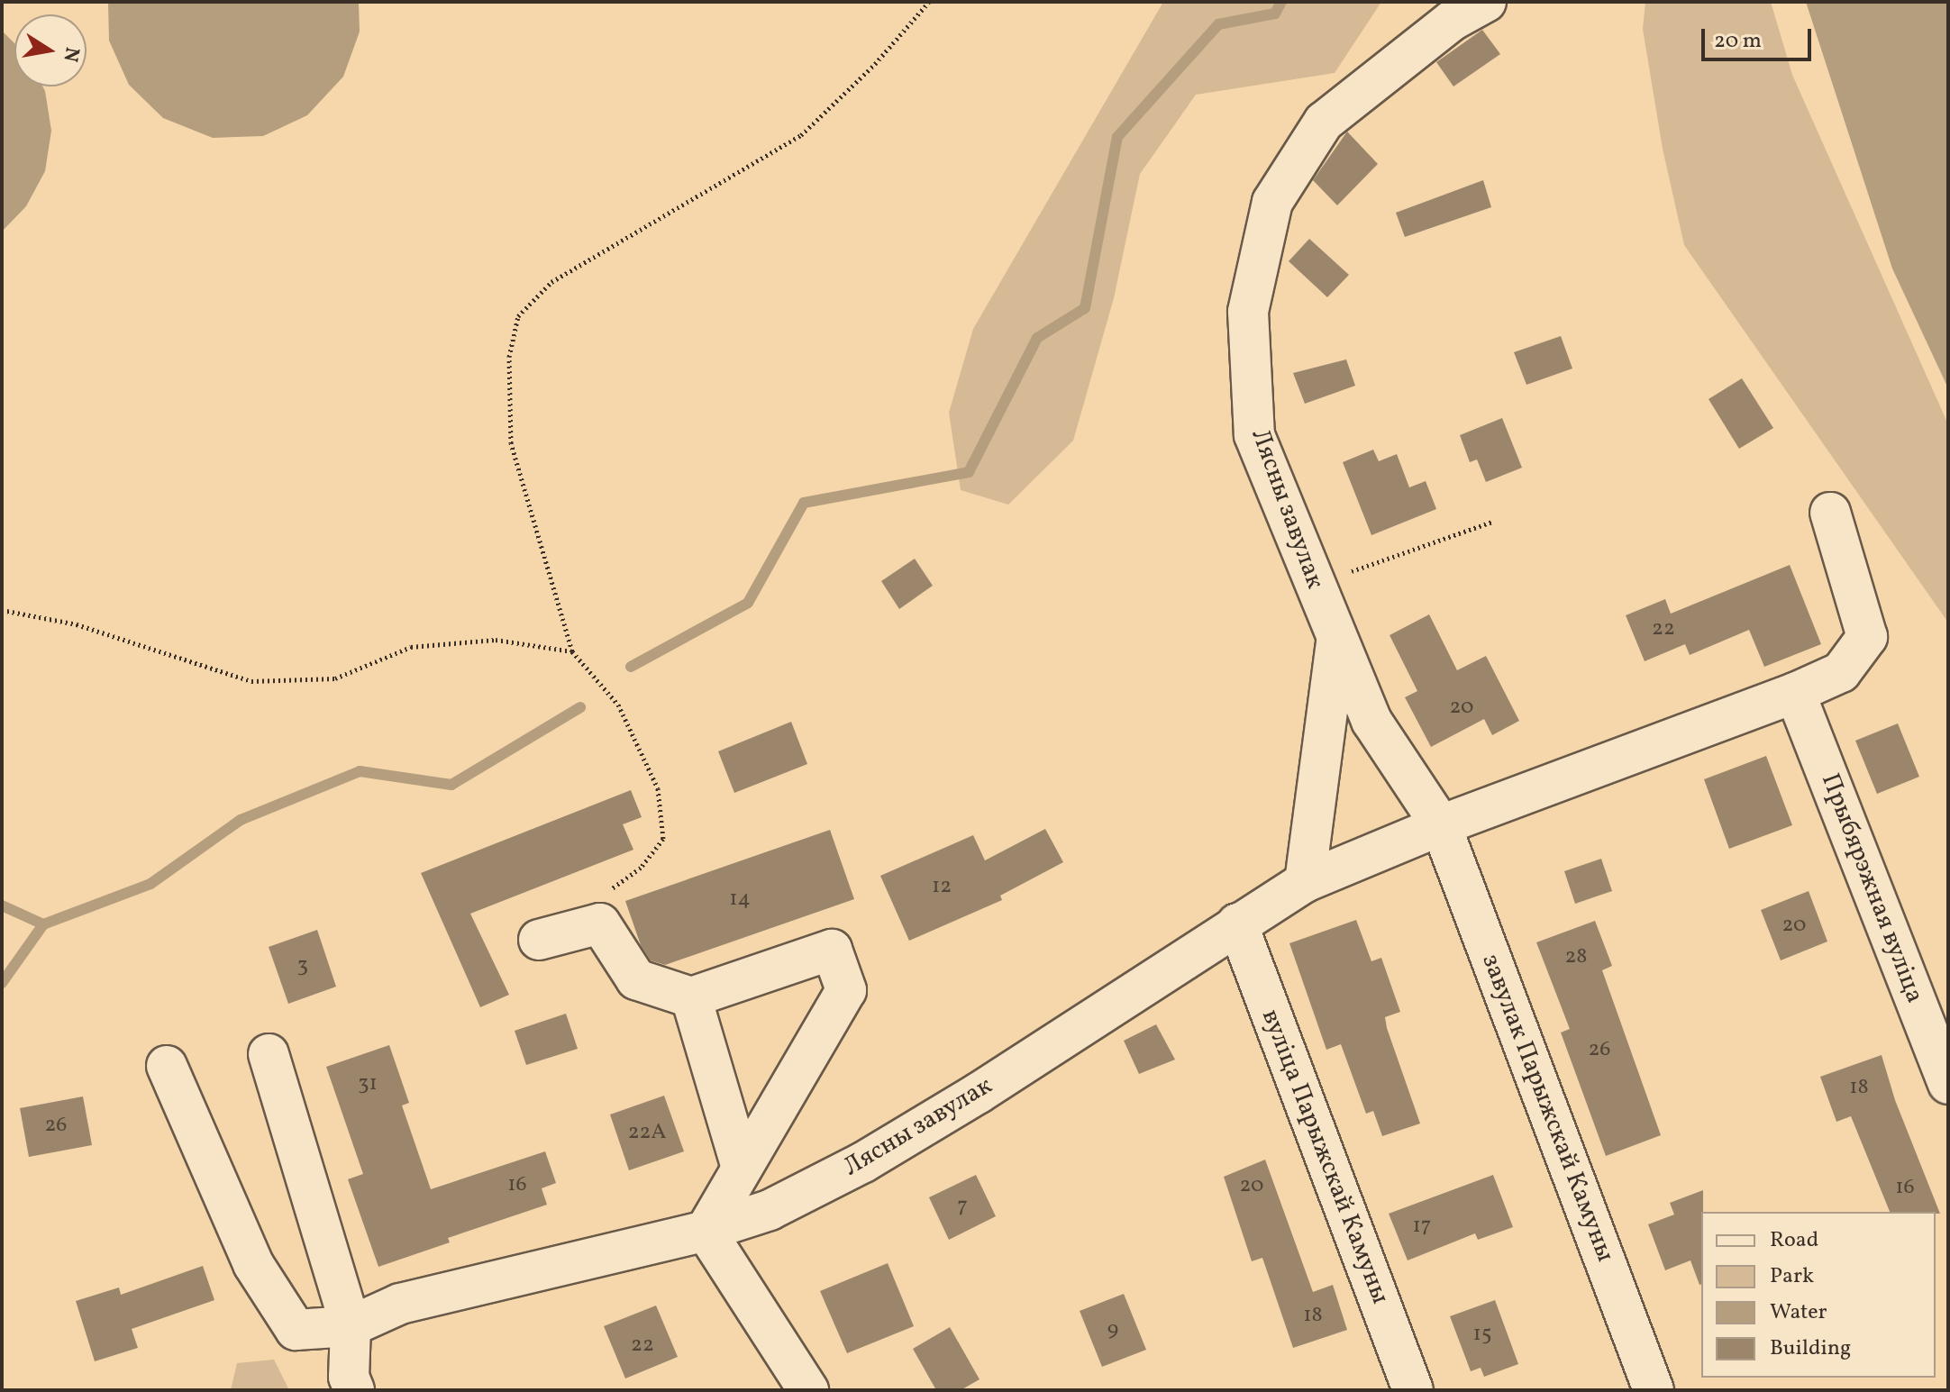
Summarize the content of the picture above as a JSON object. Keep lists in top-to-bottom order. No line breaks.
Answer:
{"streets":{"street":["Лясны завулак","Прыбярэжная вуліца","завулак Парыжскай Камуны","вуліца Парыжскай Камуны"]},"crossings":[["Лясны завулак","Прыбярэжная вуліца"],["Лясны завулак","завулак Парыжскай Камуны"],["Лясны завулак","вуліца Парыжскай Камуны"]],"house_numbers":["22","20","12","14","20","28","3","26","31","18","26","22А","16","20","16","7","17","18","9","15","22"],"legend":["Road","Park","Water","Building"],"scale_bar":"20 m","north":"right"}
